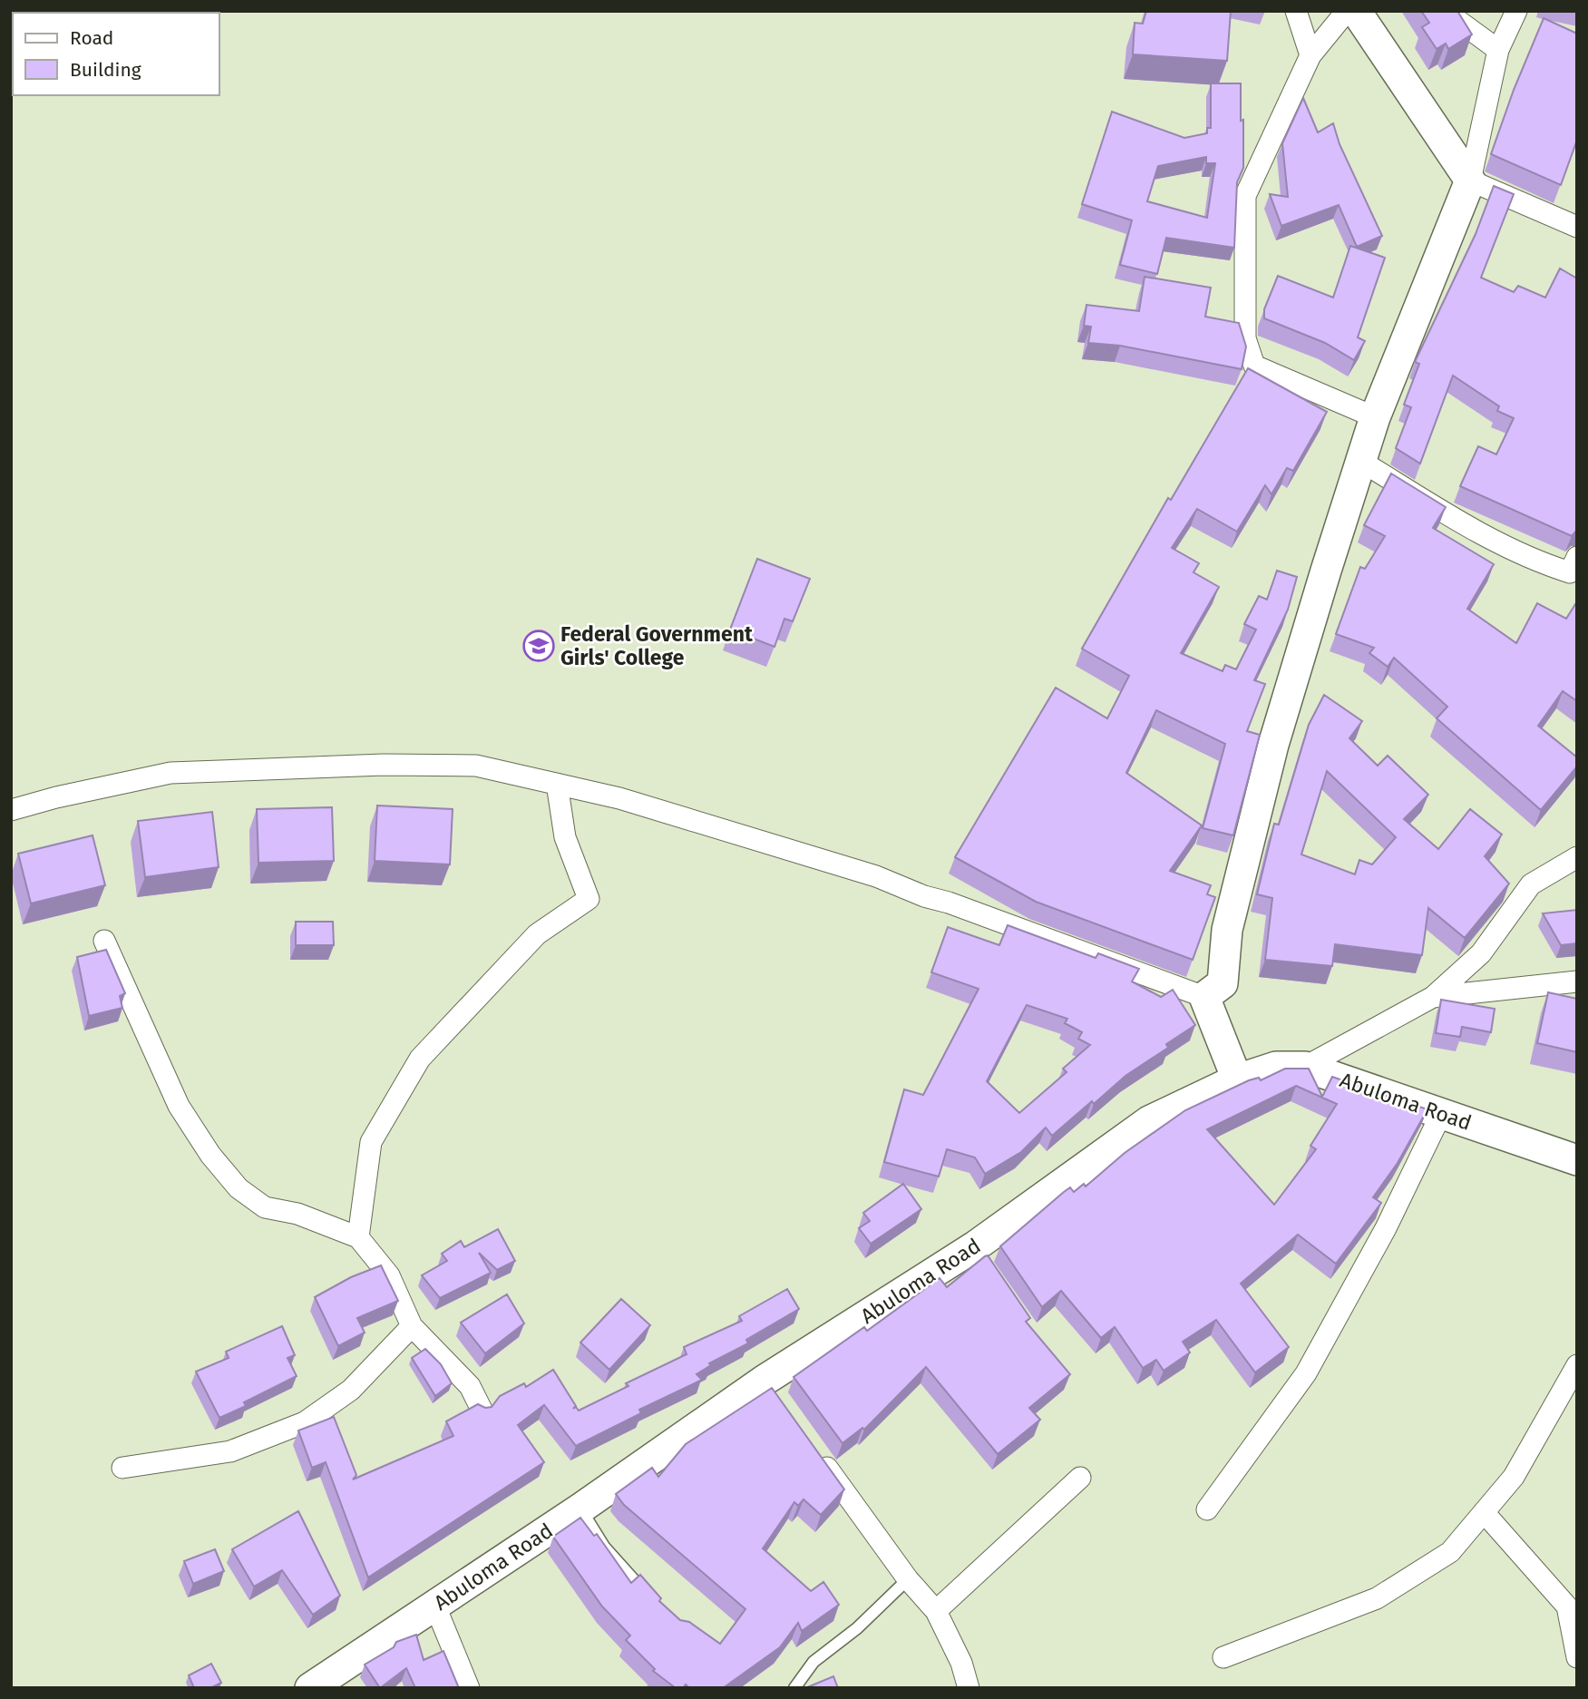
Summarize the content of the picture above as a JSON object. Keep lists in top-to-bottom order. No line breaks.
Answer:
{"streets":{"street":["Abuloma Road"]},"places":{"school or university":["Federal Government Girls' College"]},"legend":["Road","Building"]}
